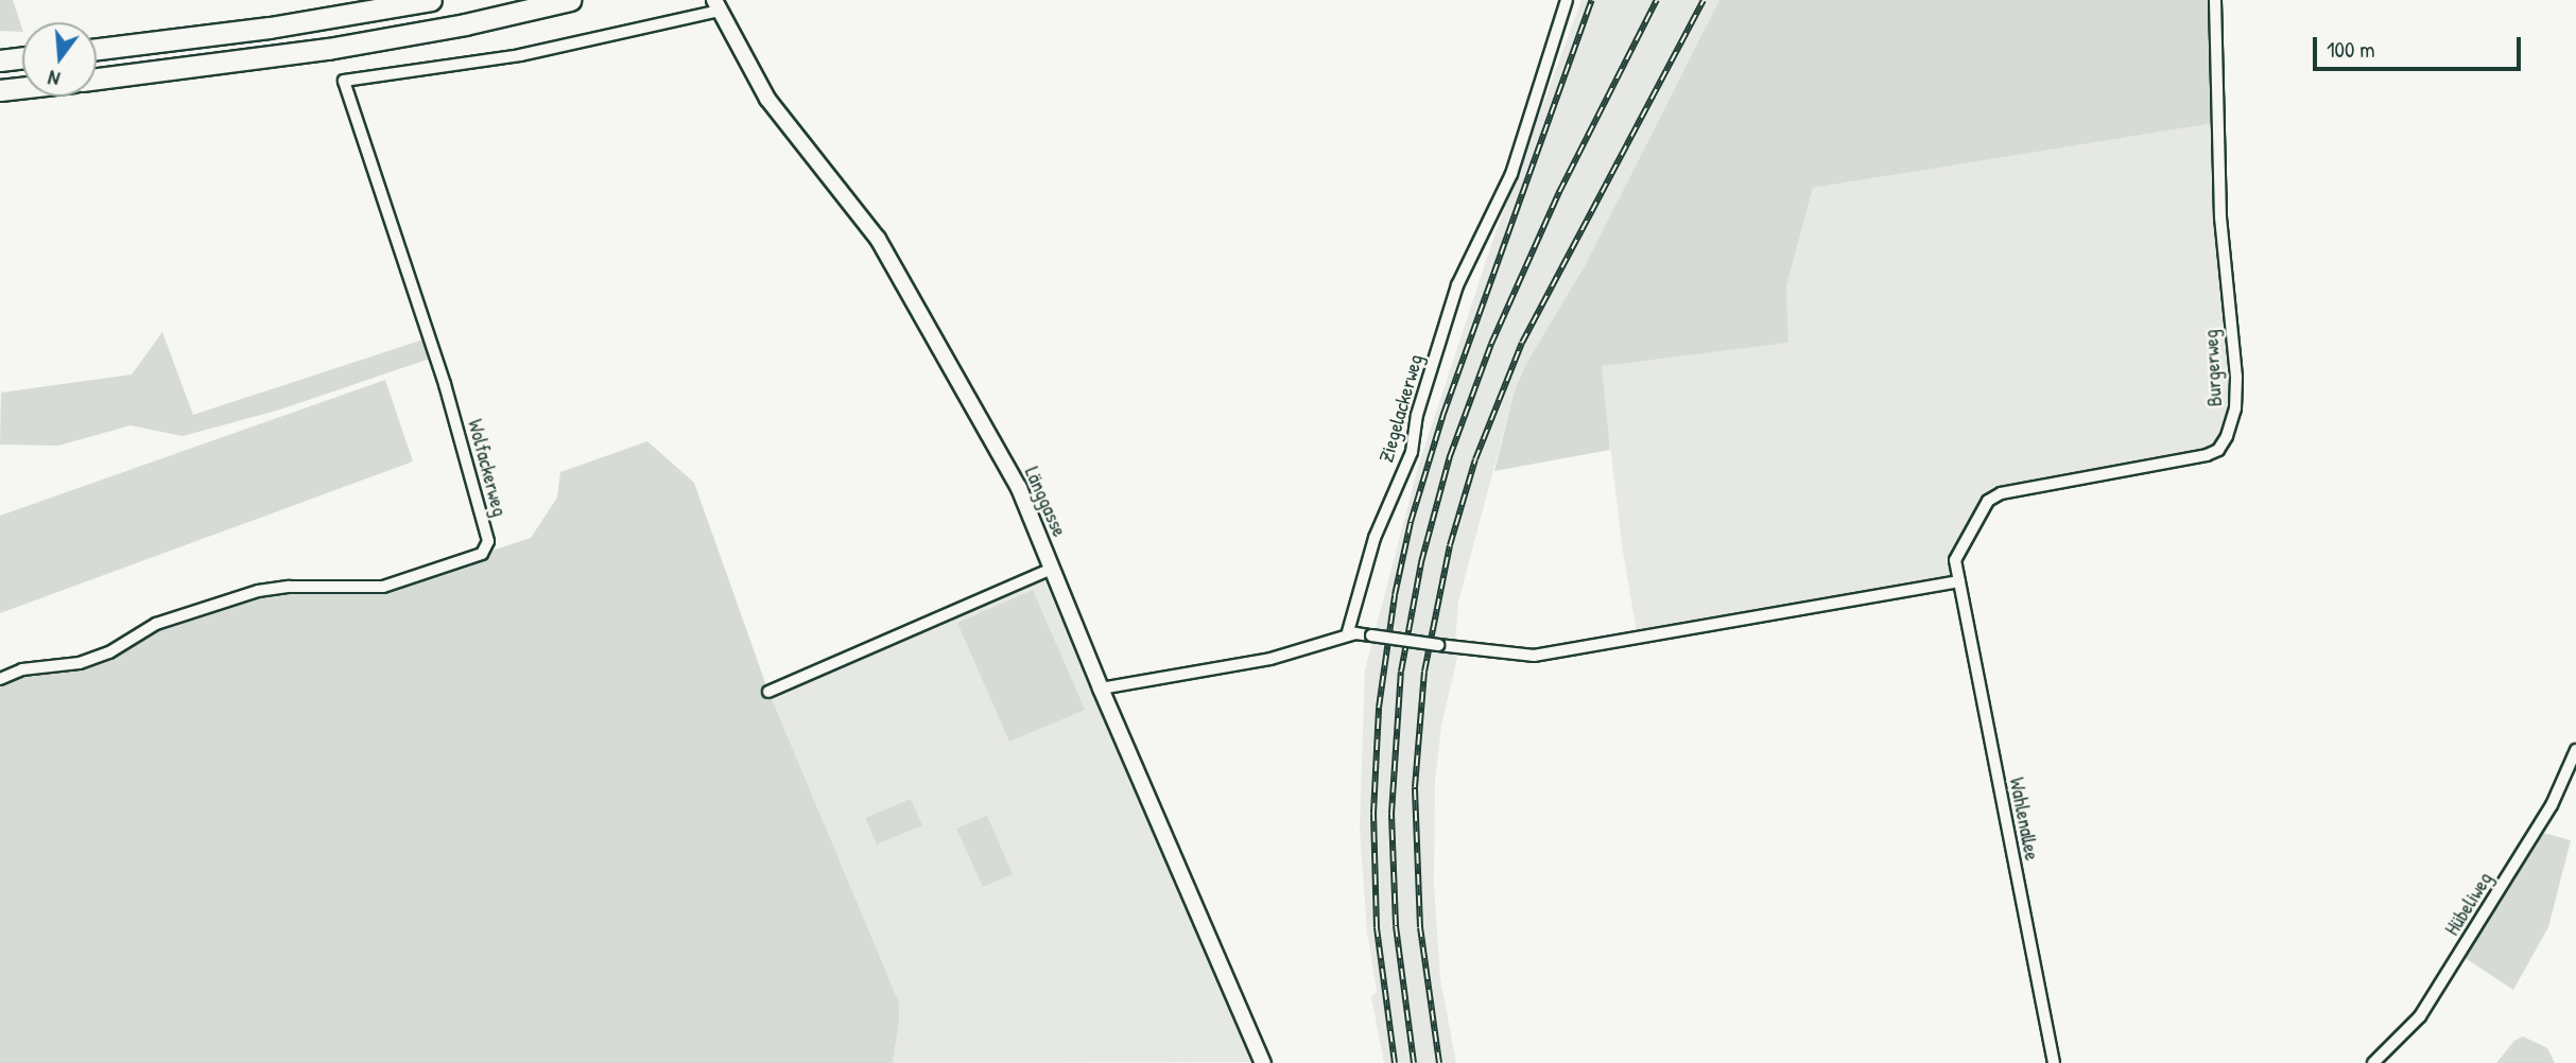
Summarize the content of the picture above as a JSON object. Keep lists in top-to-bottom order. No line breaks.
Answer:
{"streets":{"street":["Burgerweg","Ziegelackerweg","Wolfackerweg","Länggasse","Wahlenallee","Hübeliweg"]},"crossings":[["Burgerweg","Wahlenallee"],["Wolfackerweg","Länggasse"]],"scale_bar":"100 m","north":"bottom"}
